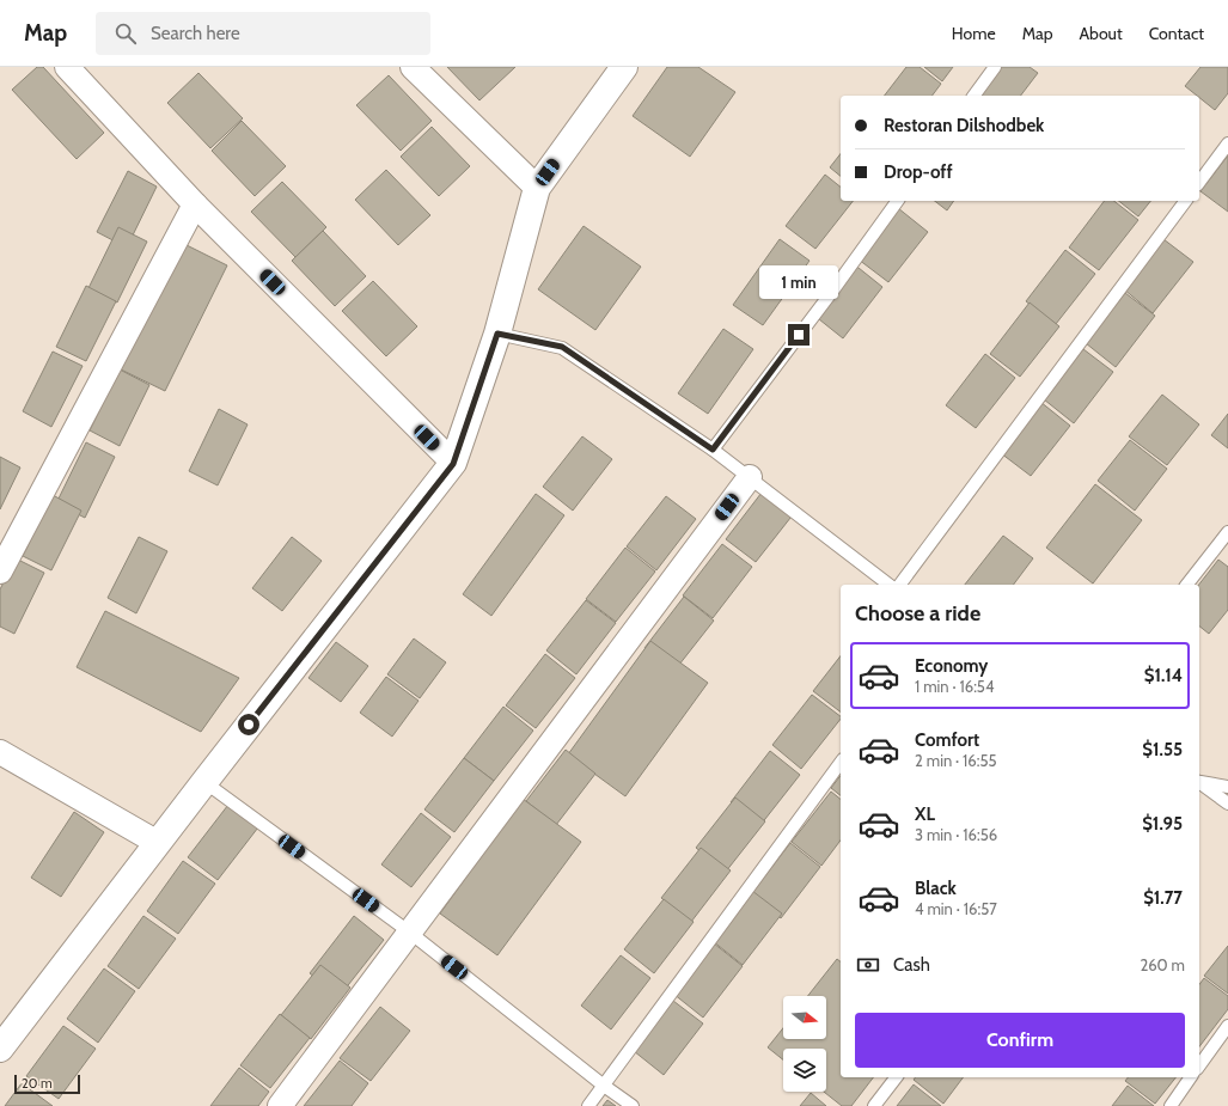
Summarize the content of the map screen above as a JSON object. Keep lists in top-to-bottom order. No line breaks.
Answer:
{"scale_bar":"20 m","north":"right","page":{"header":"Map","search":"Search here","nav":["Home","Map","About","Contact"],"banner":["Restoran Dilshodbek","Drop-off"],"bubble":"1 min","heading":"Choose a ride","list":[{"name":"Economy","note":"1 min · 16:54","value":"$1.14"},{"name":"Comfort","note":"2 min · 16:55","value":"$1.55"},{"name":"XL","note":"3 min · 16:56","value":"$1.95"},{"name":"Black","note":"4 min · 16:57","value":"$1.77"}],"pay":["Cash","260 m"],"buttons":"Confirm","scale":"20 m"}}
